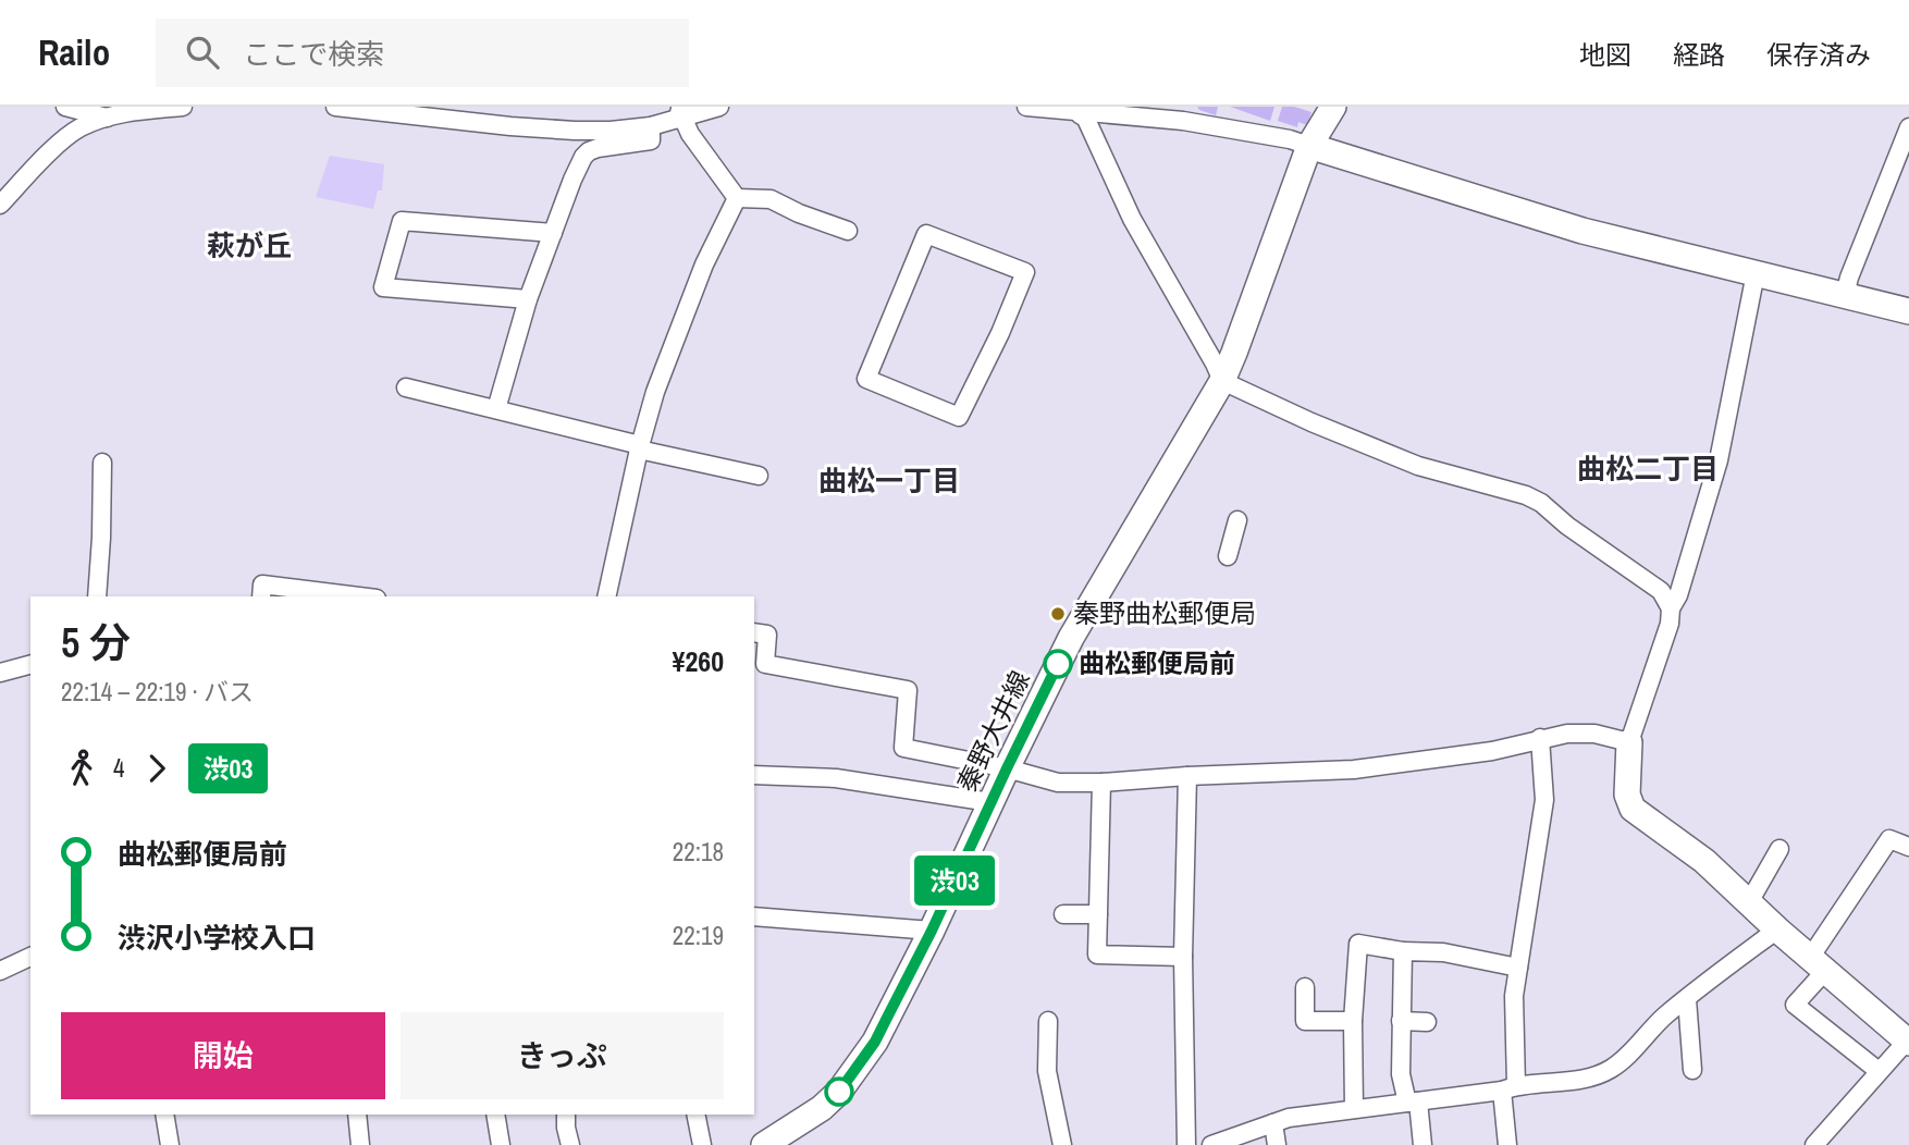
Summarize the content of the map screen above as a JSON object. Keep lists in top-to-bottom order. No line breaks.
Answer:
{"streets":{"main road":["秦野大井線"]},"districts":["萩が丘","曲松二丁目","曲松一丁目"],"places":["秦野曲松郵便局","曲松郵便局前"],"lines":["bus line 渋03"],"page":{"header":"Railo","search":"ここで検索","nav":["地図","経路","保存済み"],"on_map":"渋03","heading":["5 分","22:14 – 22:19 · バス","¥260"],"legs":["4","渋03"],"list":[{"name":"曲松郵便局前","value":"22:18"},{"name":"渋沢小学校入口","value":"22:19"}],"buttons":["開始","きっぷ"]}}
